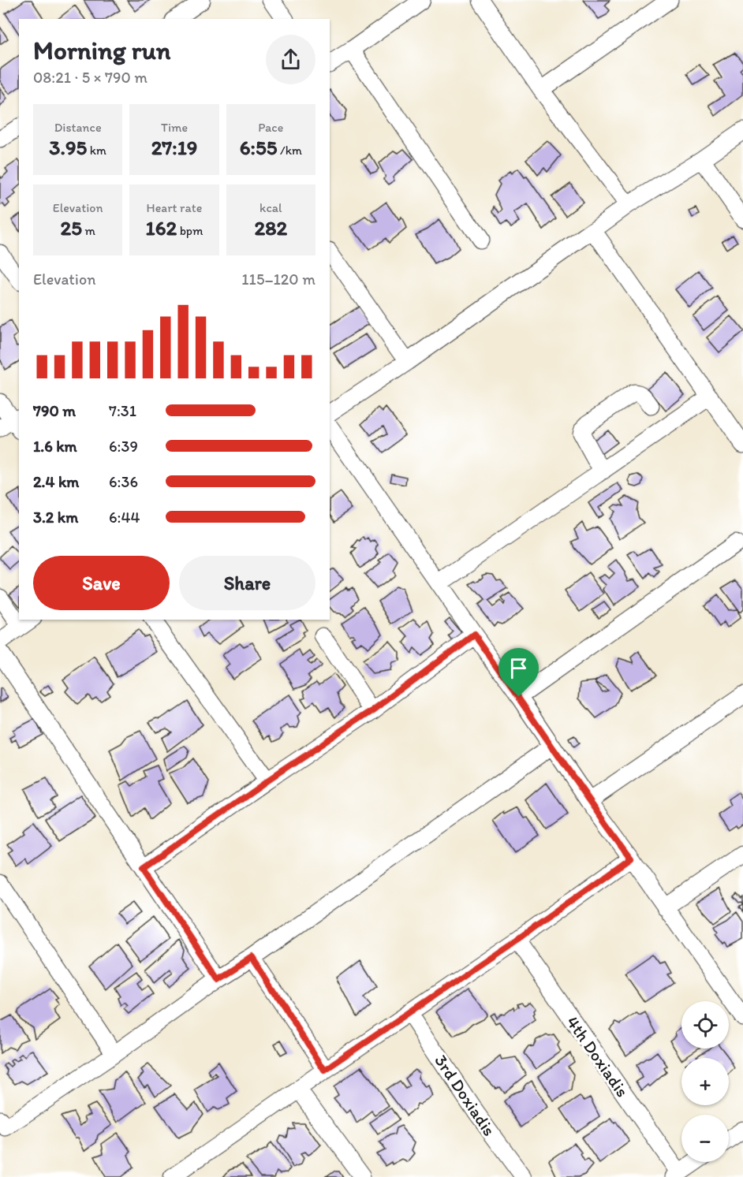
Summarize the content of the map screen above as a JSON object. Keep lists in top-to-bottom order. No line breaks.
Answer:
{"streets":{"street":["4th Doxiadis","3rd Doxiadis"]},"page":{"heading":["Morning run","08:21 · 5 × 790 m"],"stats":[["Distance","3.95 km"],["Time","27:19"],["Pace","6:55 /km"],["Elevation","25 m"],["Heart rate","162 bpm"],["kcal","282"]],"chart":["Elevation","115–120 m"],"list":[{"name":"790 m","note":"7:31"},{"name":"1.6 km","note":"6:39"},{"name":"2.4 km","note":"6:36"},{"name":"3.2 km","note":"6:44"}],"buttons":["Save","Share"],"map_buttons":["+","−"]}}
